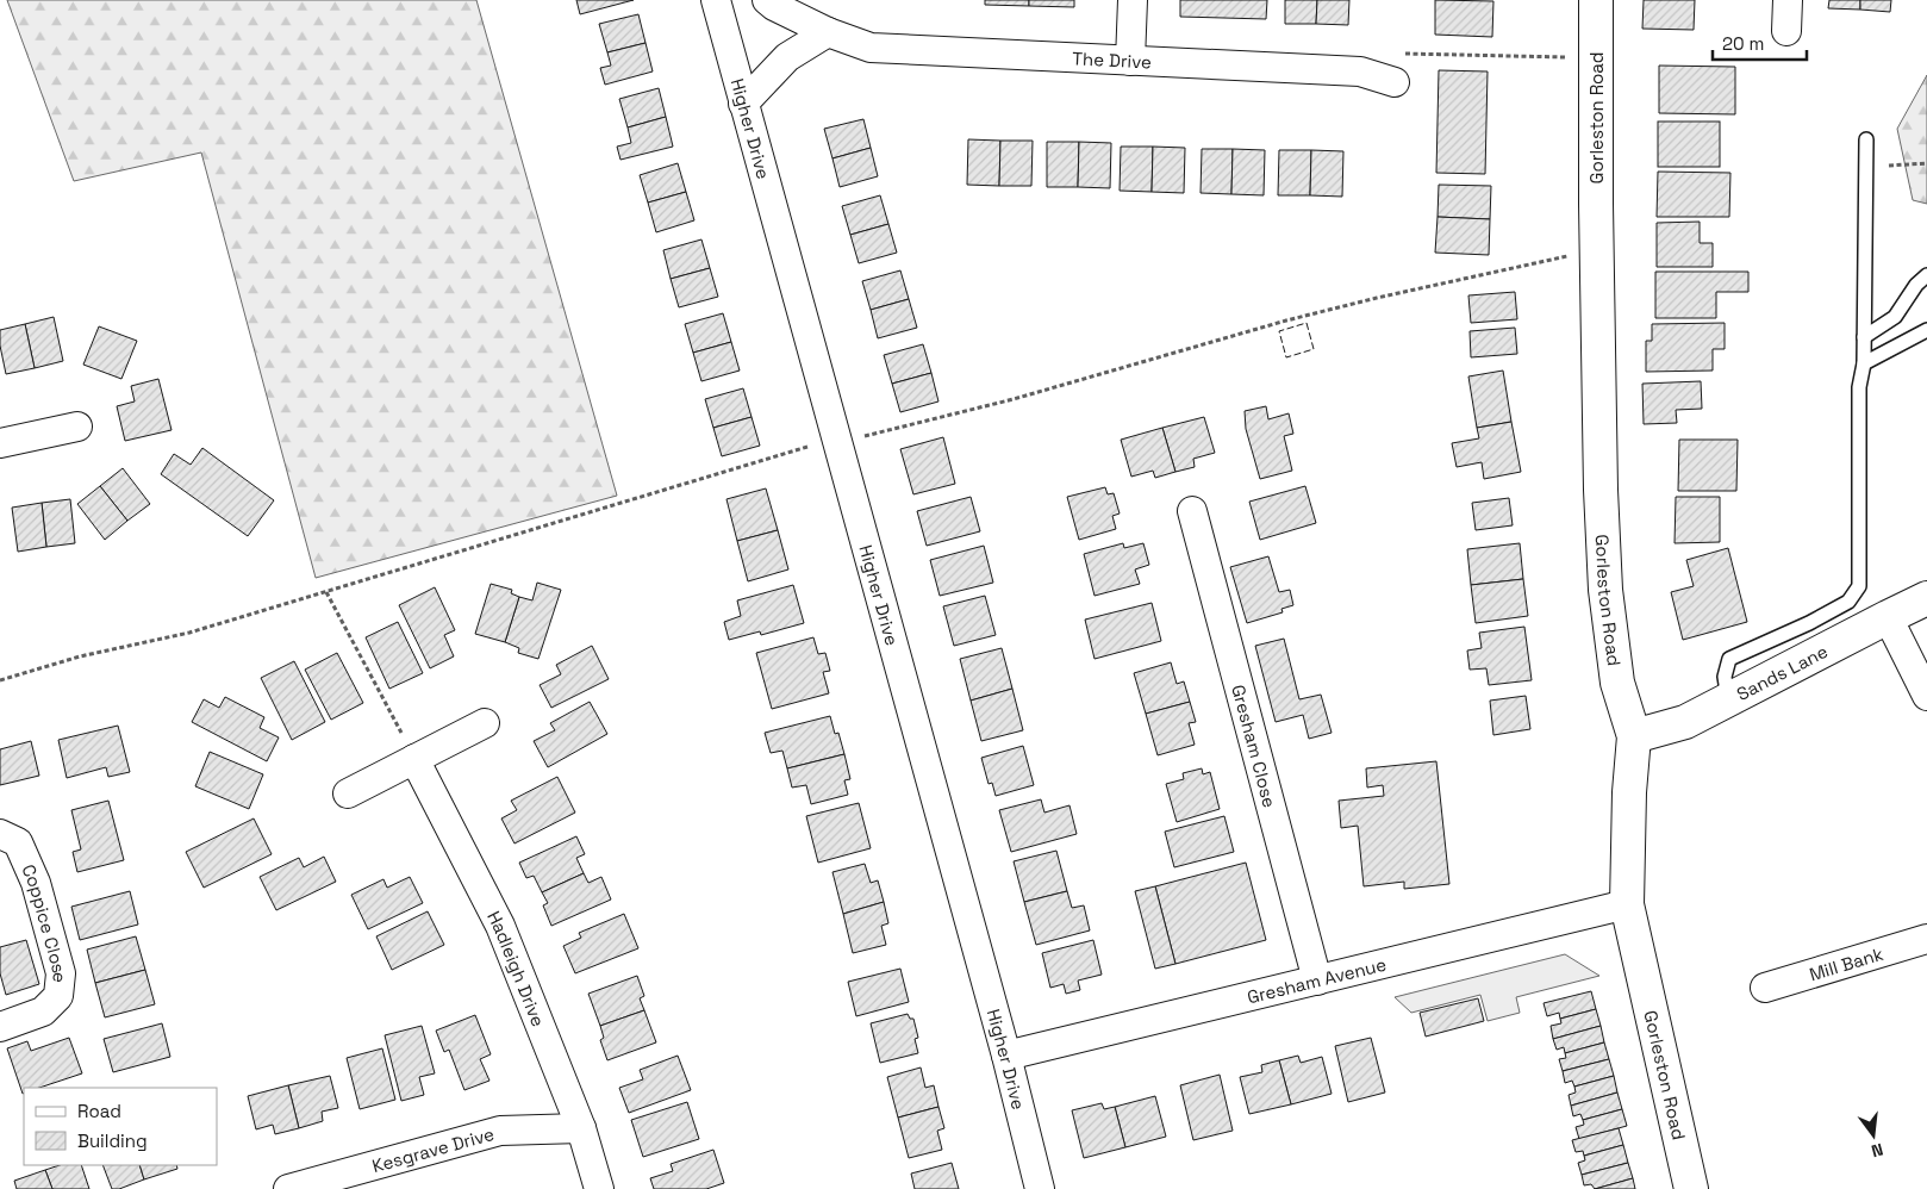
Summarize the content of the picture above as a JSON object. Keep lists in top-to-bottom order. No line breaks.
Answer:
{"streets":{"main road":["Gorleston Road","Sands Lane"],"street":["The Drive","Higher Drive","Gresham Close","Coppice Close","Mill Bank","Hadleigh Drive","Gresham Avenue","Kesgrave Drive"]},"crossings":[["Gorleston Road","Sands Lane"],["Gorleston Road","Gresham Avenue"],["Higher Drive","Gresham Avenue"],["Gresham Close","Gresham Avenue"],["Hadleigh Drive","Kesgrave Drive"]],"legend":["Road","Building"],"scale_bar":"20 m","north":"bottom"}
